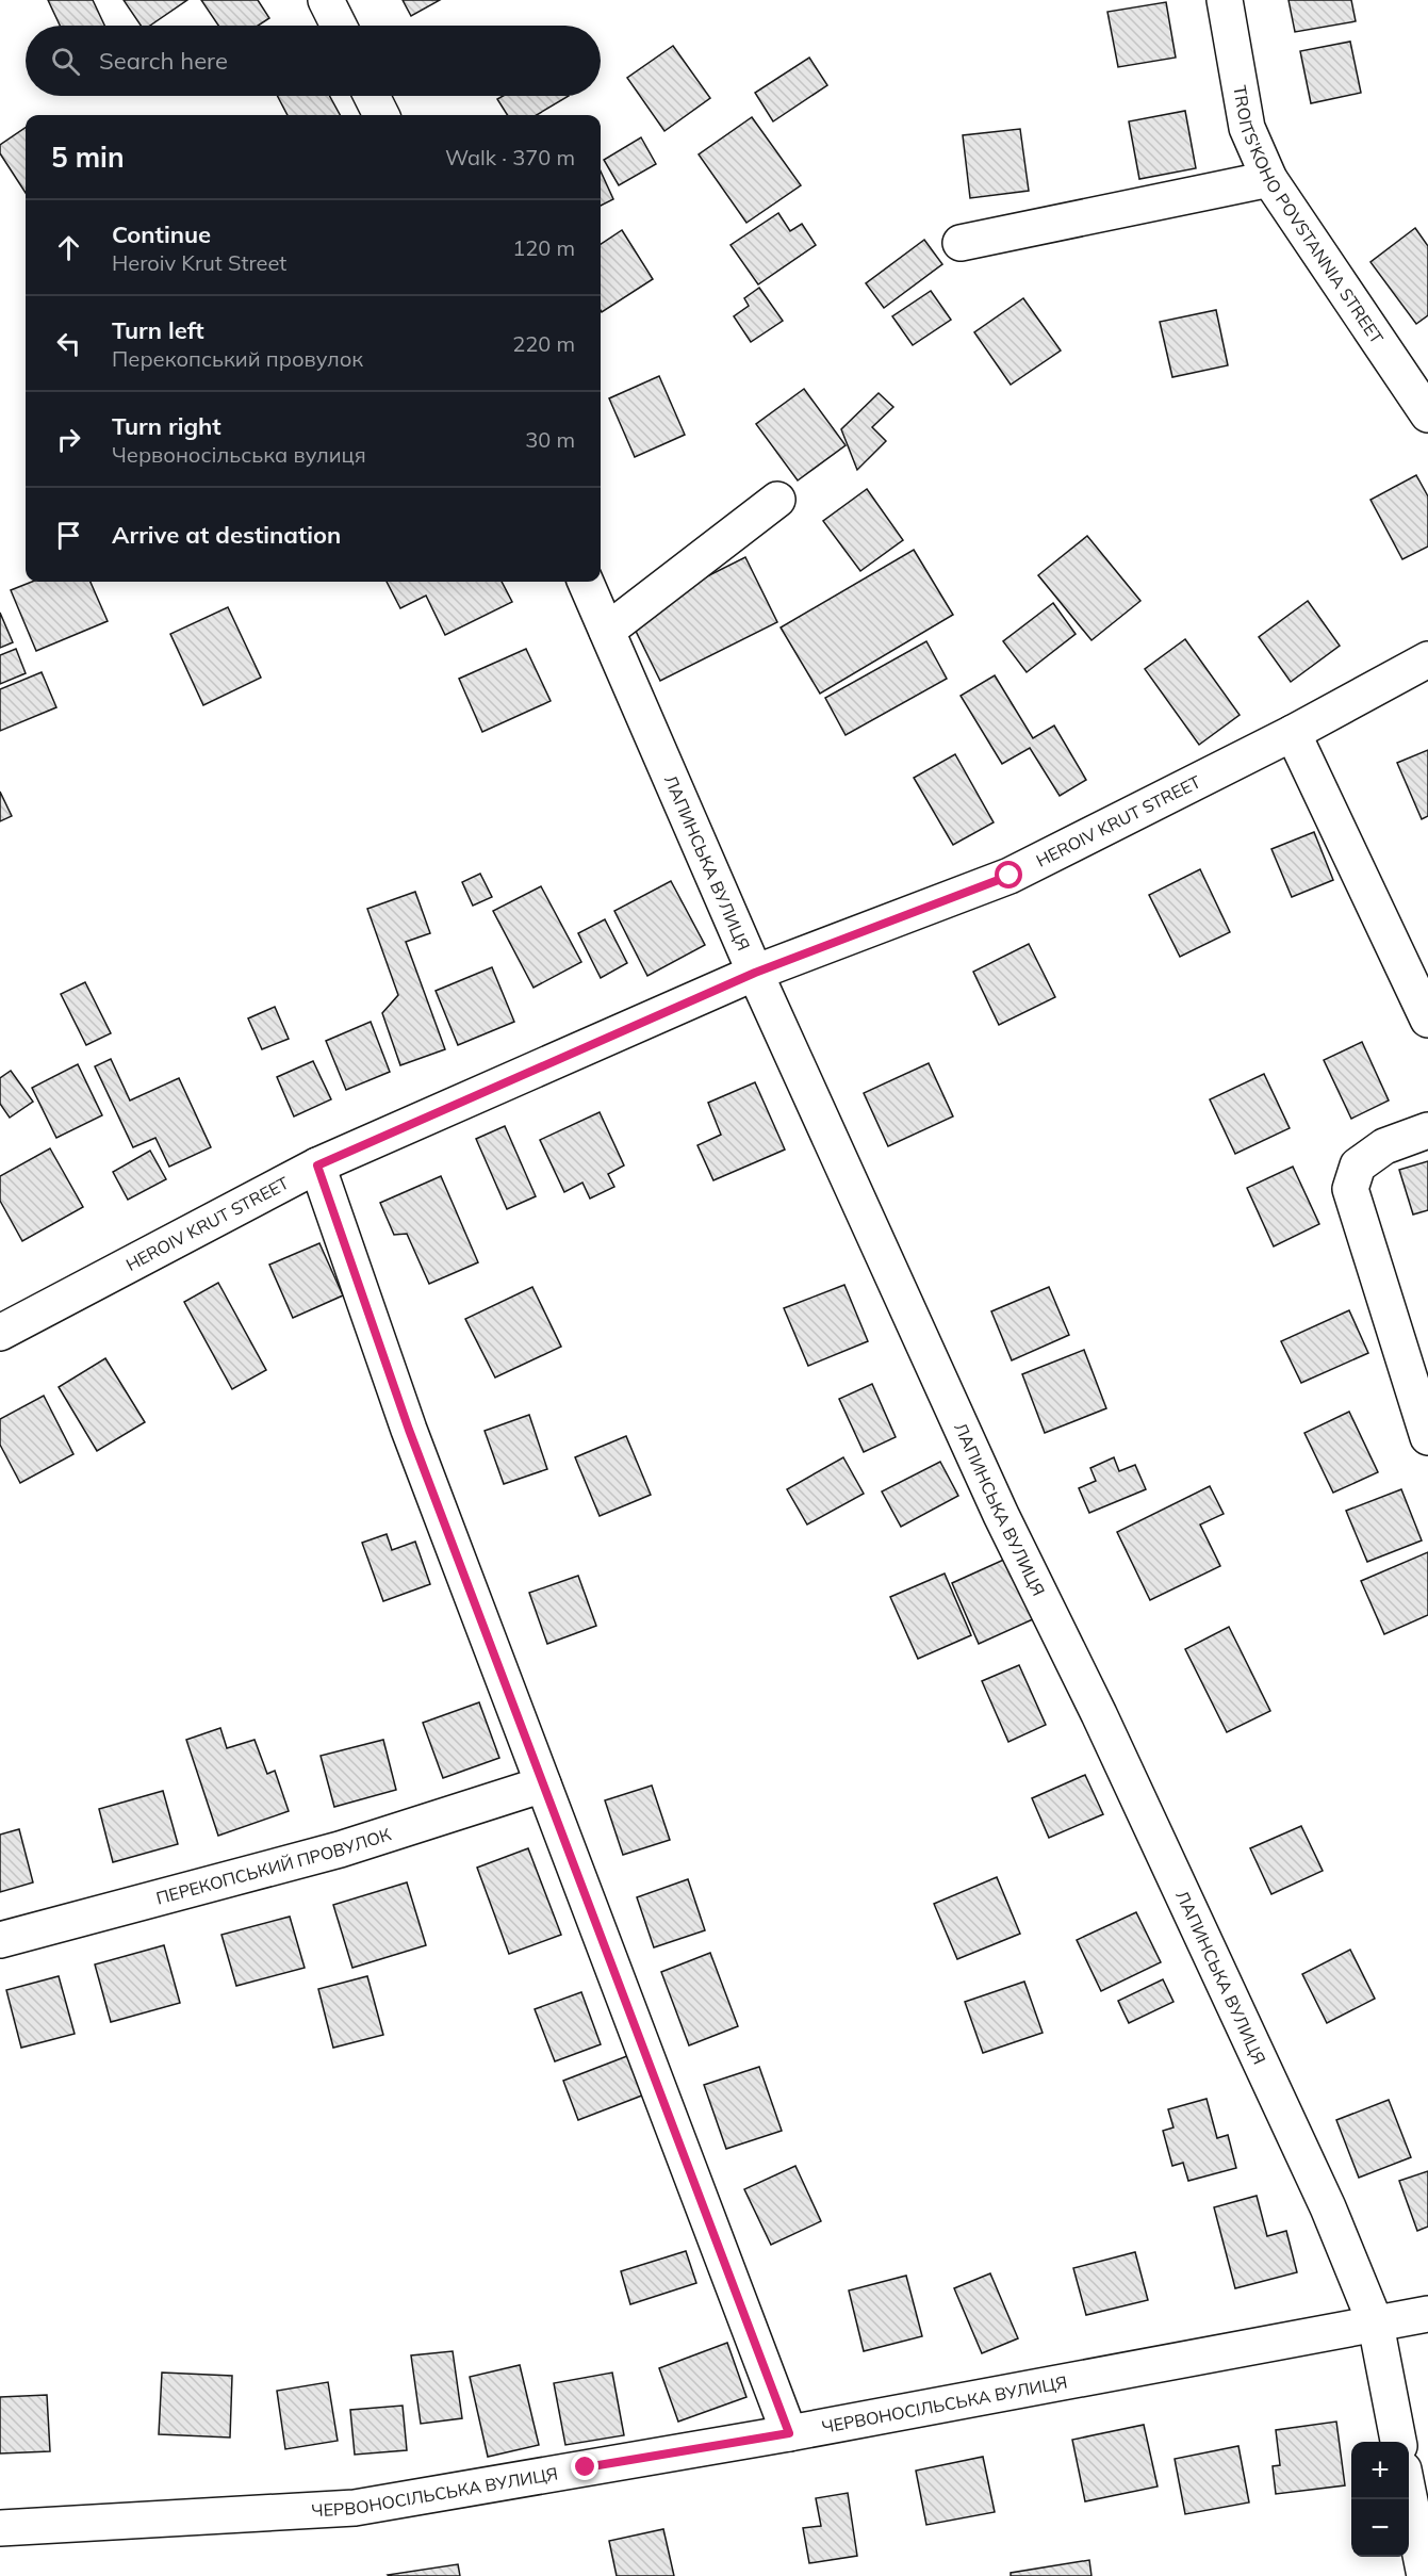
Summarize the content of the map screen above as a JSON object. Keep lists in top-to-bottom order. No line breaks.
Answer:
{"streets":{"street":["TROITS'KOHO POVSTANNIA STREET","HEROIV KRUT STREET","ЛАПИНСЬКА ВУЛИЦЯ","ПЕРЕКОПСЬКИЙ ПРОВУЛОК","ЧЕРВОНОСІЛЬСЬКА ВУЛИЦЯ"]},"crossings":[["HEROIV KRUT STREET","ЛАПИНСЬКА ВУЛИЦЯ"],["ЛАПИНСЬКА ВУЛИЦЯ","ЧЕРВОНОСІЛЬСЬКА ВУЛИЦЯ"]],"page":{"search":"Search here","heading":["5 min","Walk · 370 m"],"list":[["Continue","Heroiv Krut Street","120 m"],["Turn left","Перекопський провулок","220 m"],["Turn right","Червоносільська вулиця","30 m"],"Arrive at destination"],"map_buttons":["+","−"]}}
